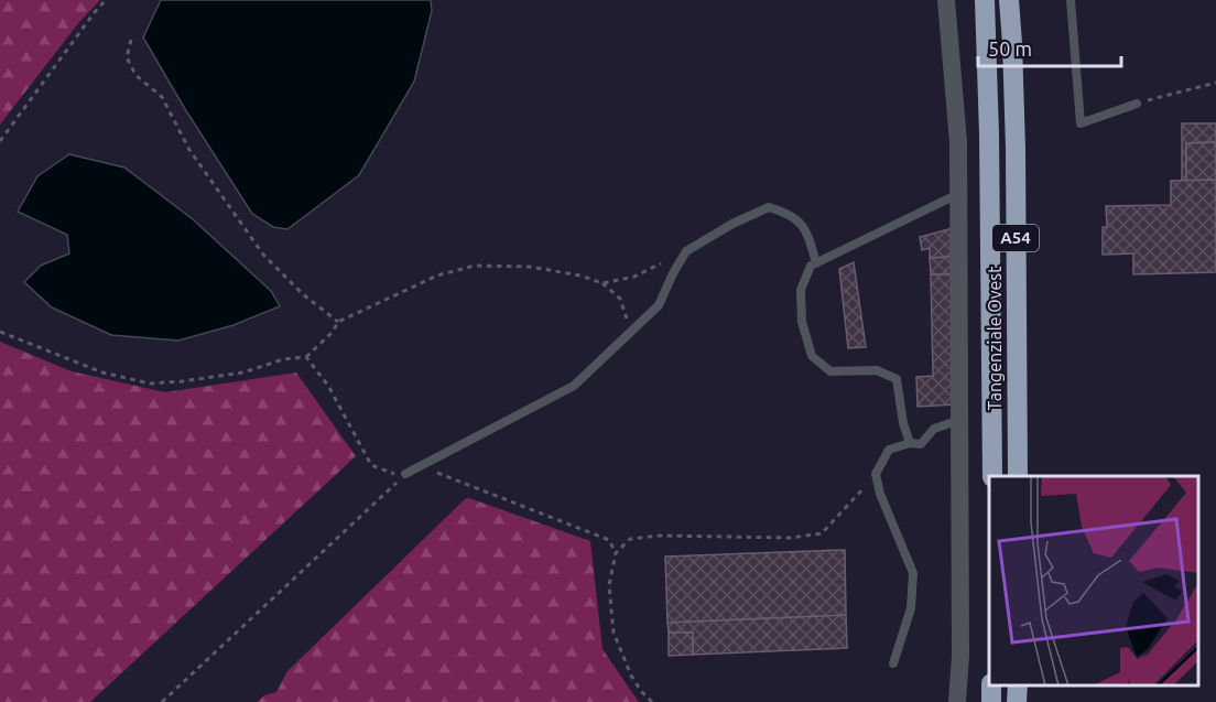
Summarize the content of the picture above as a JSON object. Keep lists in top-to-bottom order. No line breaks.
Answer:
{"streets":{"highway":["A54","Tangenziale Ovest"]},"scale_bar":"50 m"}
